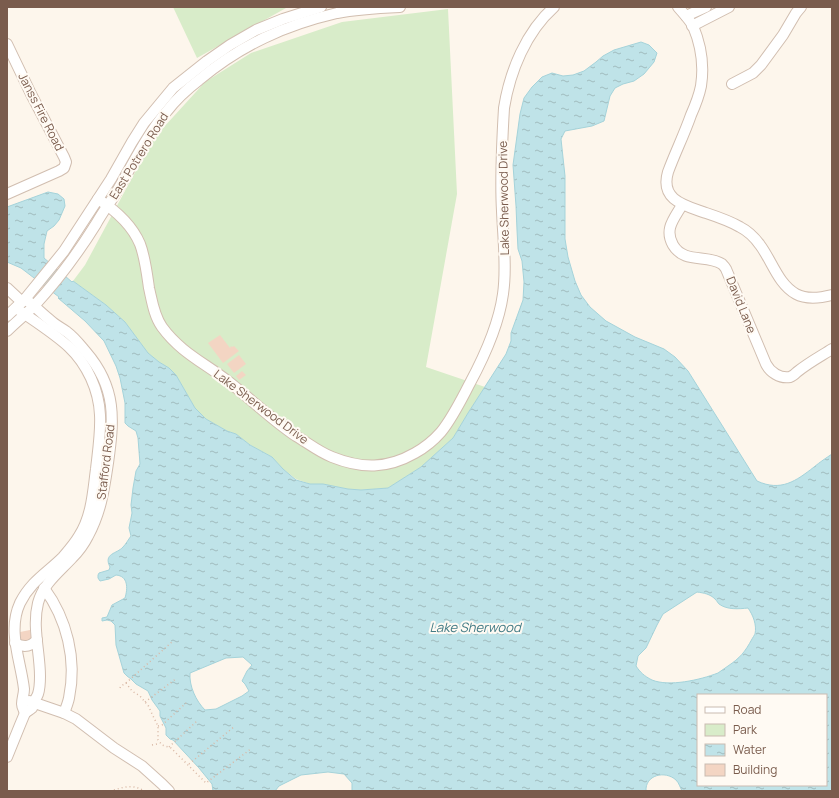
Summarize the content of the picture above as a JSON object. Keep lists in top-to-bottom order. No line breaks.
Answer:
{"streets":{"street":["Janss Fire Road","East Potrero Road","Lake Sherwood Drive","David Lane","Stafford Road"]},"crossings":[["East Potrero Road","Lake Sherwood Drive"],["East Potrero Road","Stafford Road"]],"water":["Lake Sherwood"],"legend":["Road","Park","Water","Building"]}
